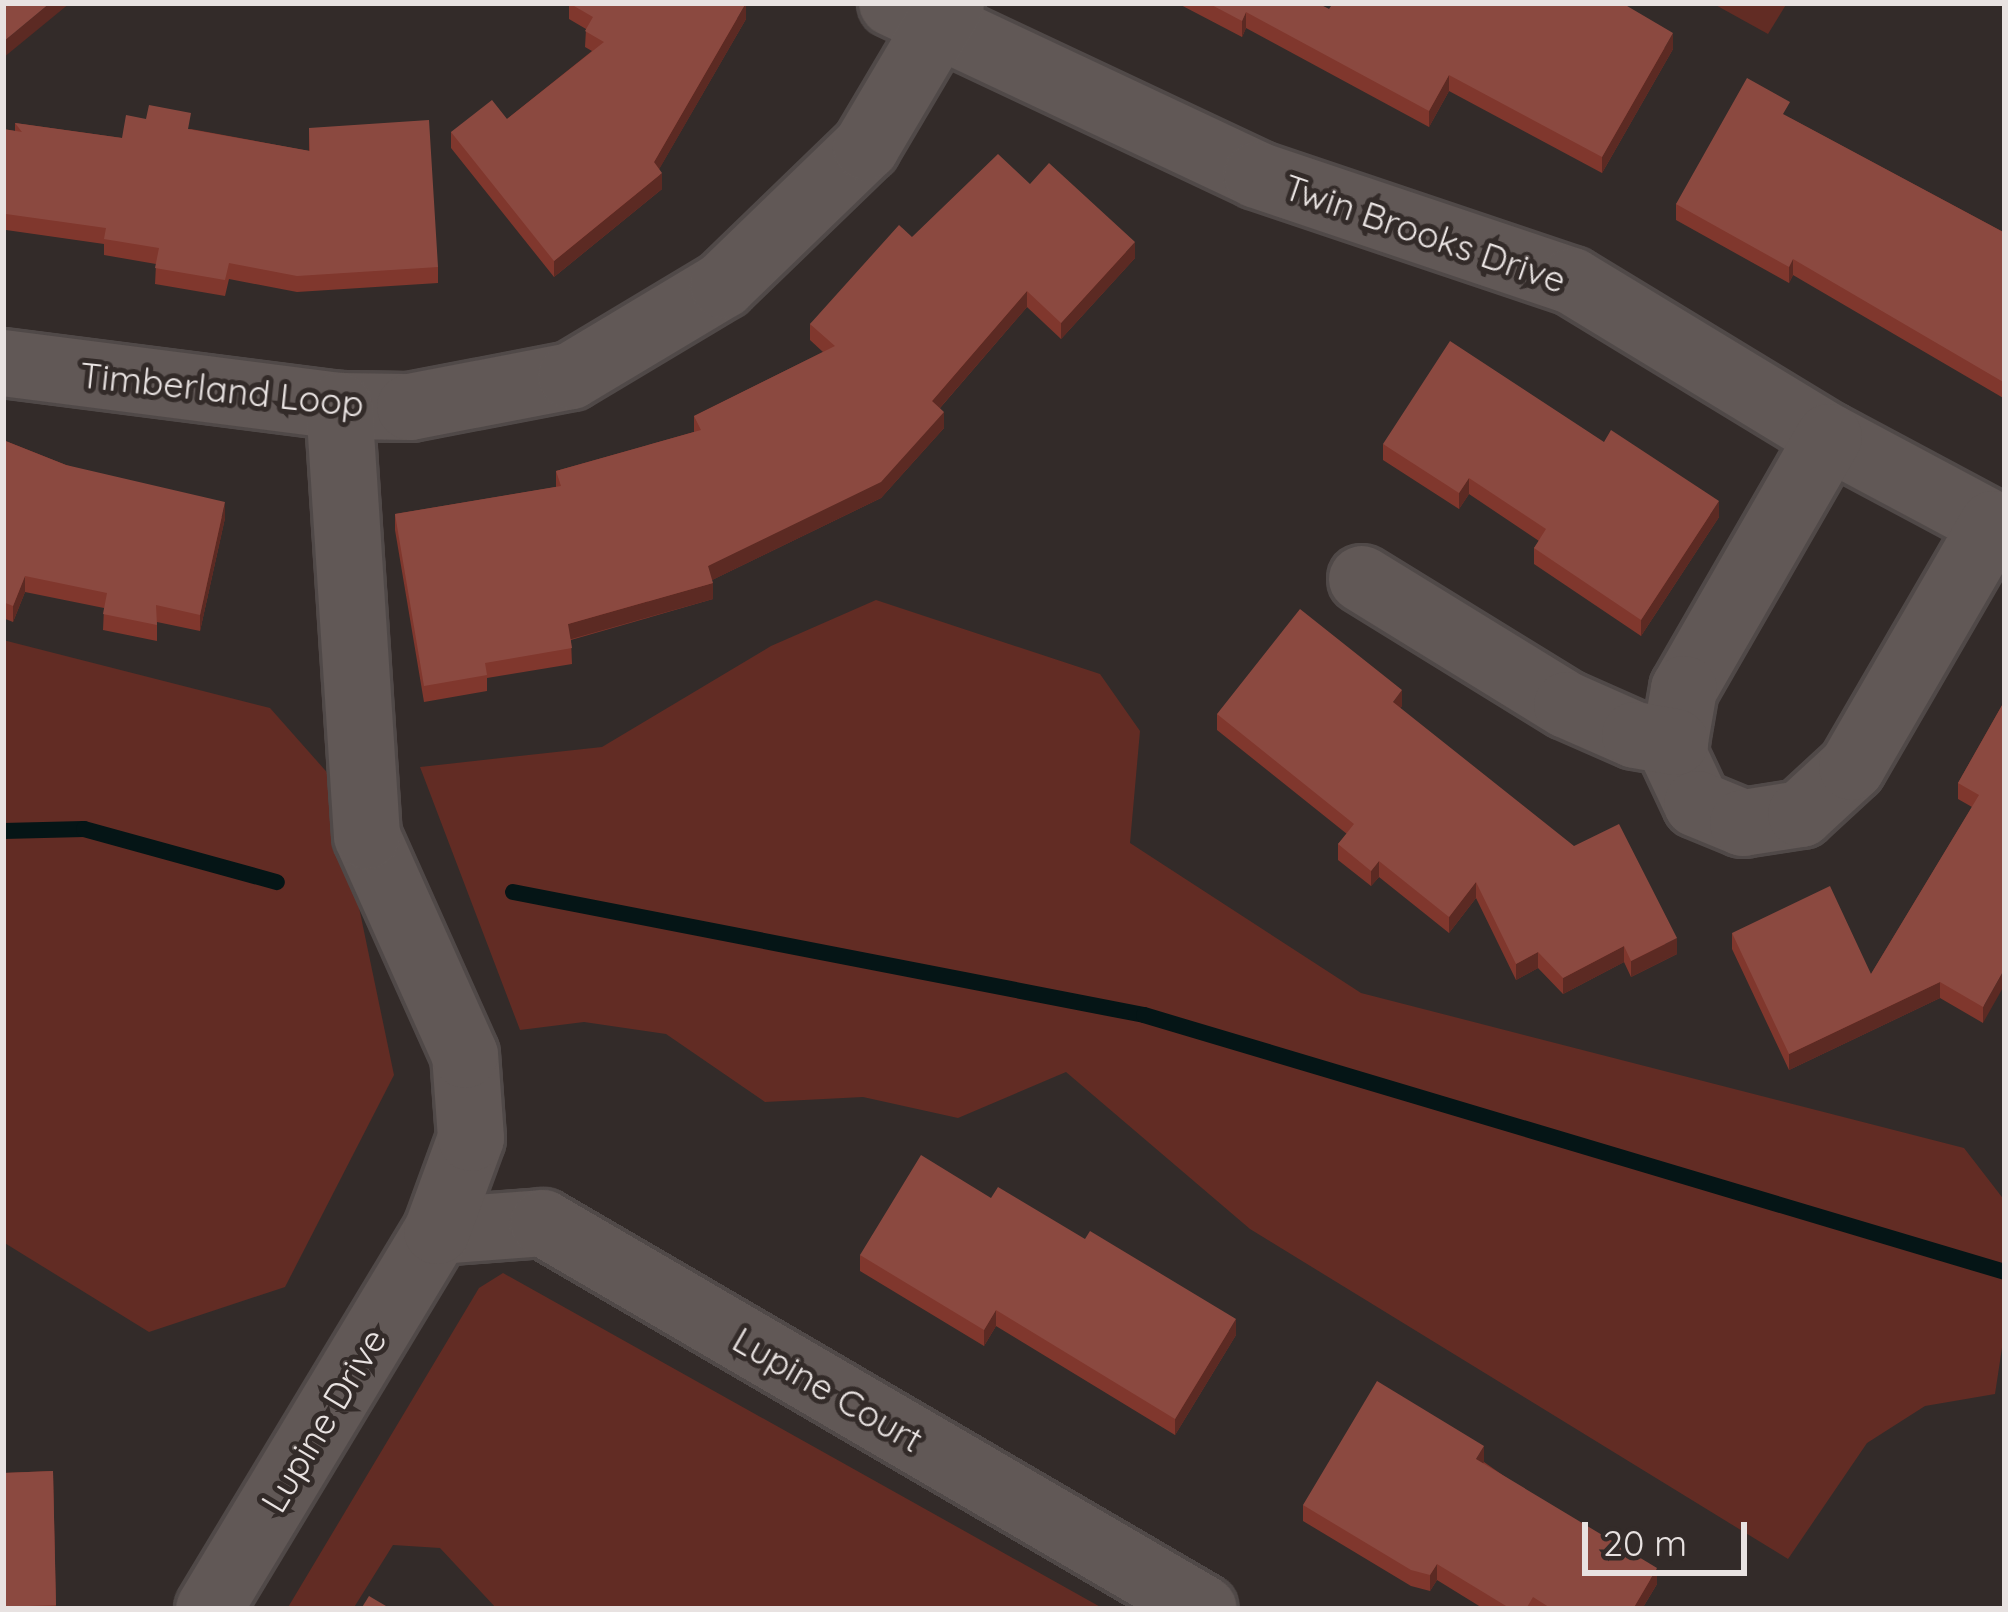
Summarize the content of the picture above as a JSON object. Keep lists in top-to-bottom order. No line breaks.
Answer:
{"streets":{"street":["Twin Brooks Drive","Timberland Loop","Lupine Court","Lupine Drive"]},"crossings":[["Twin Brooks Drive","Timberland Loop"],["Timberland Loop","Lupine Drive"],["Lupine Court","Lupine Drive"]],"scale_bar":"20 m"}
